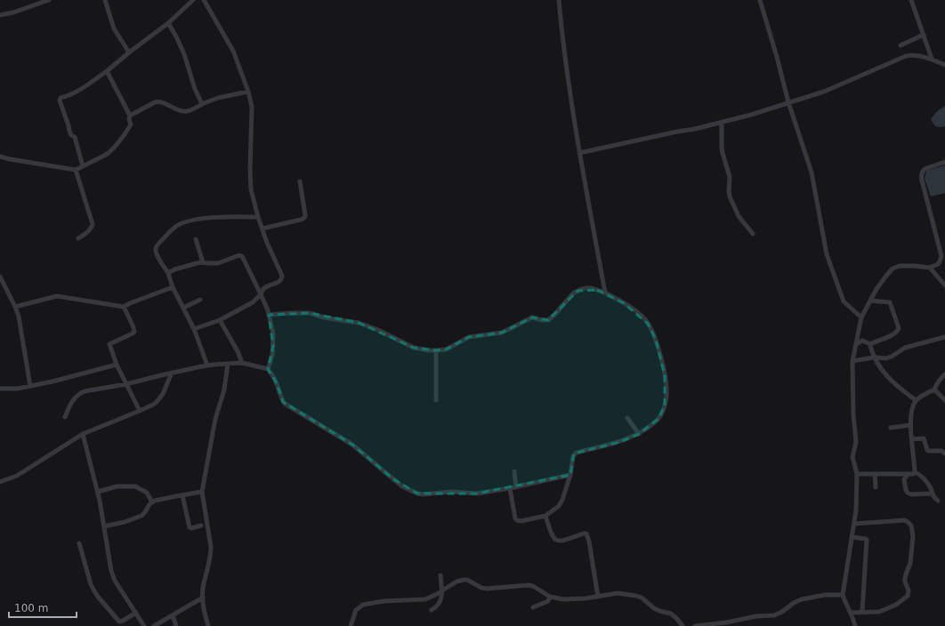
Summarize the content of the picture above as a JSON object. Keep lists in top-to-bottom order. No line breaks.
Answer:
{"scale_bar":"100 m"}
